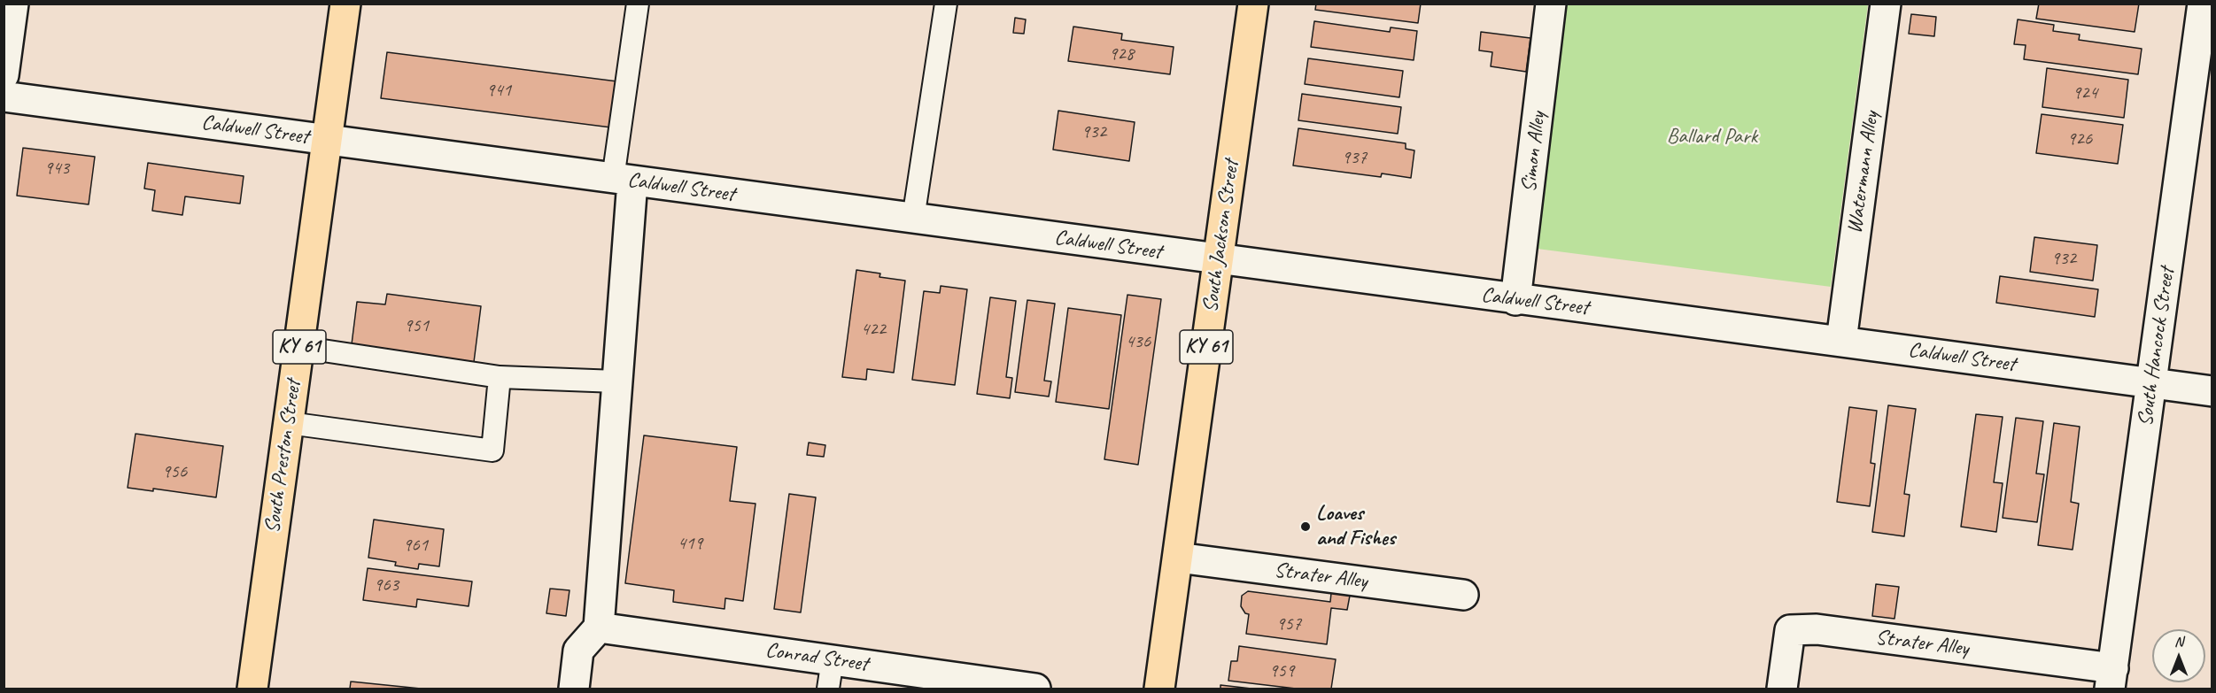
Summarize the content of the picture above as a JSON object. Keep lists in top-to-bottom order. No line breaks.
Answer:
{"streets":{"main road":["South Jackson Street","KY 61","South Preston Street"],"street":["Caldwell Street","Simon Alley","Watermann Alley","South Hancock Street","Strater Alley","Conrad Street"]},"crossings":[["Caldwell Street","Simon Alley"],["Caldwell Street","Watermann Alley"],["Caldwell Street","South Jackson Street"],["Caldwell Street","South Hancock Street"],["Caldwell Street","South Preston Street"],["South Jackson Street","Strater Alley"],["South Hancock Street","Strater Alley"]],"parks":["Ballard Park"],"places":["Loaves and Fishes"],"house_numbers":["928","941","924","932","926","937","943","932","951","422","436","956","419","961","963","957","959"],"north":"top"}
